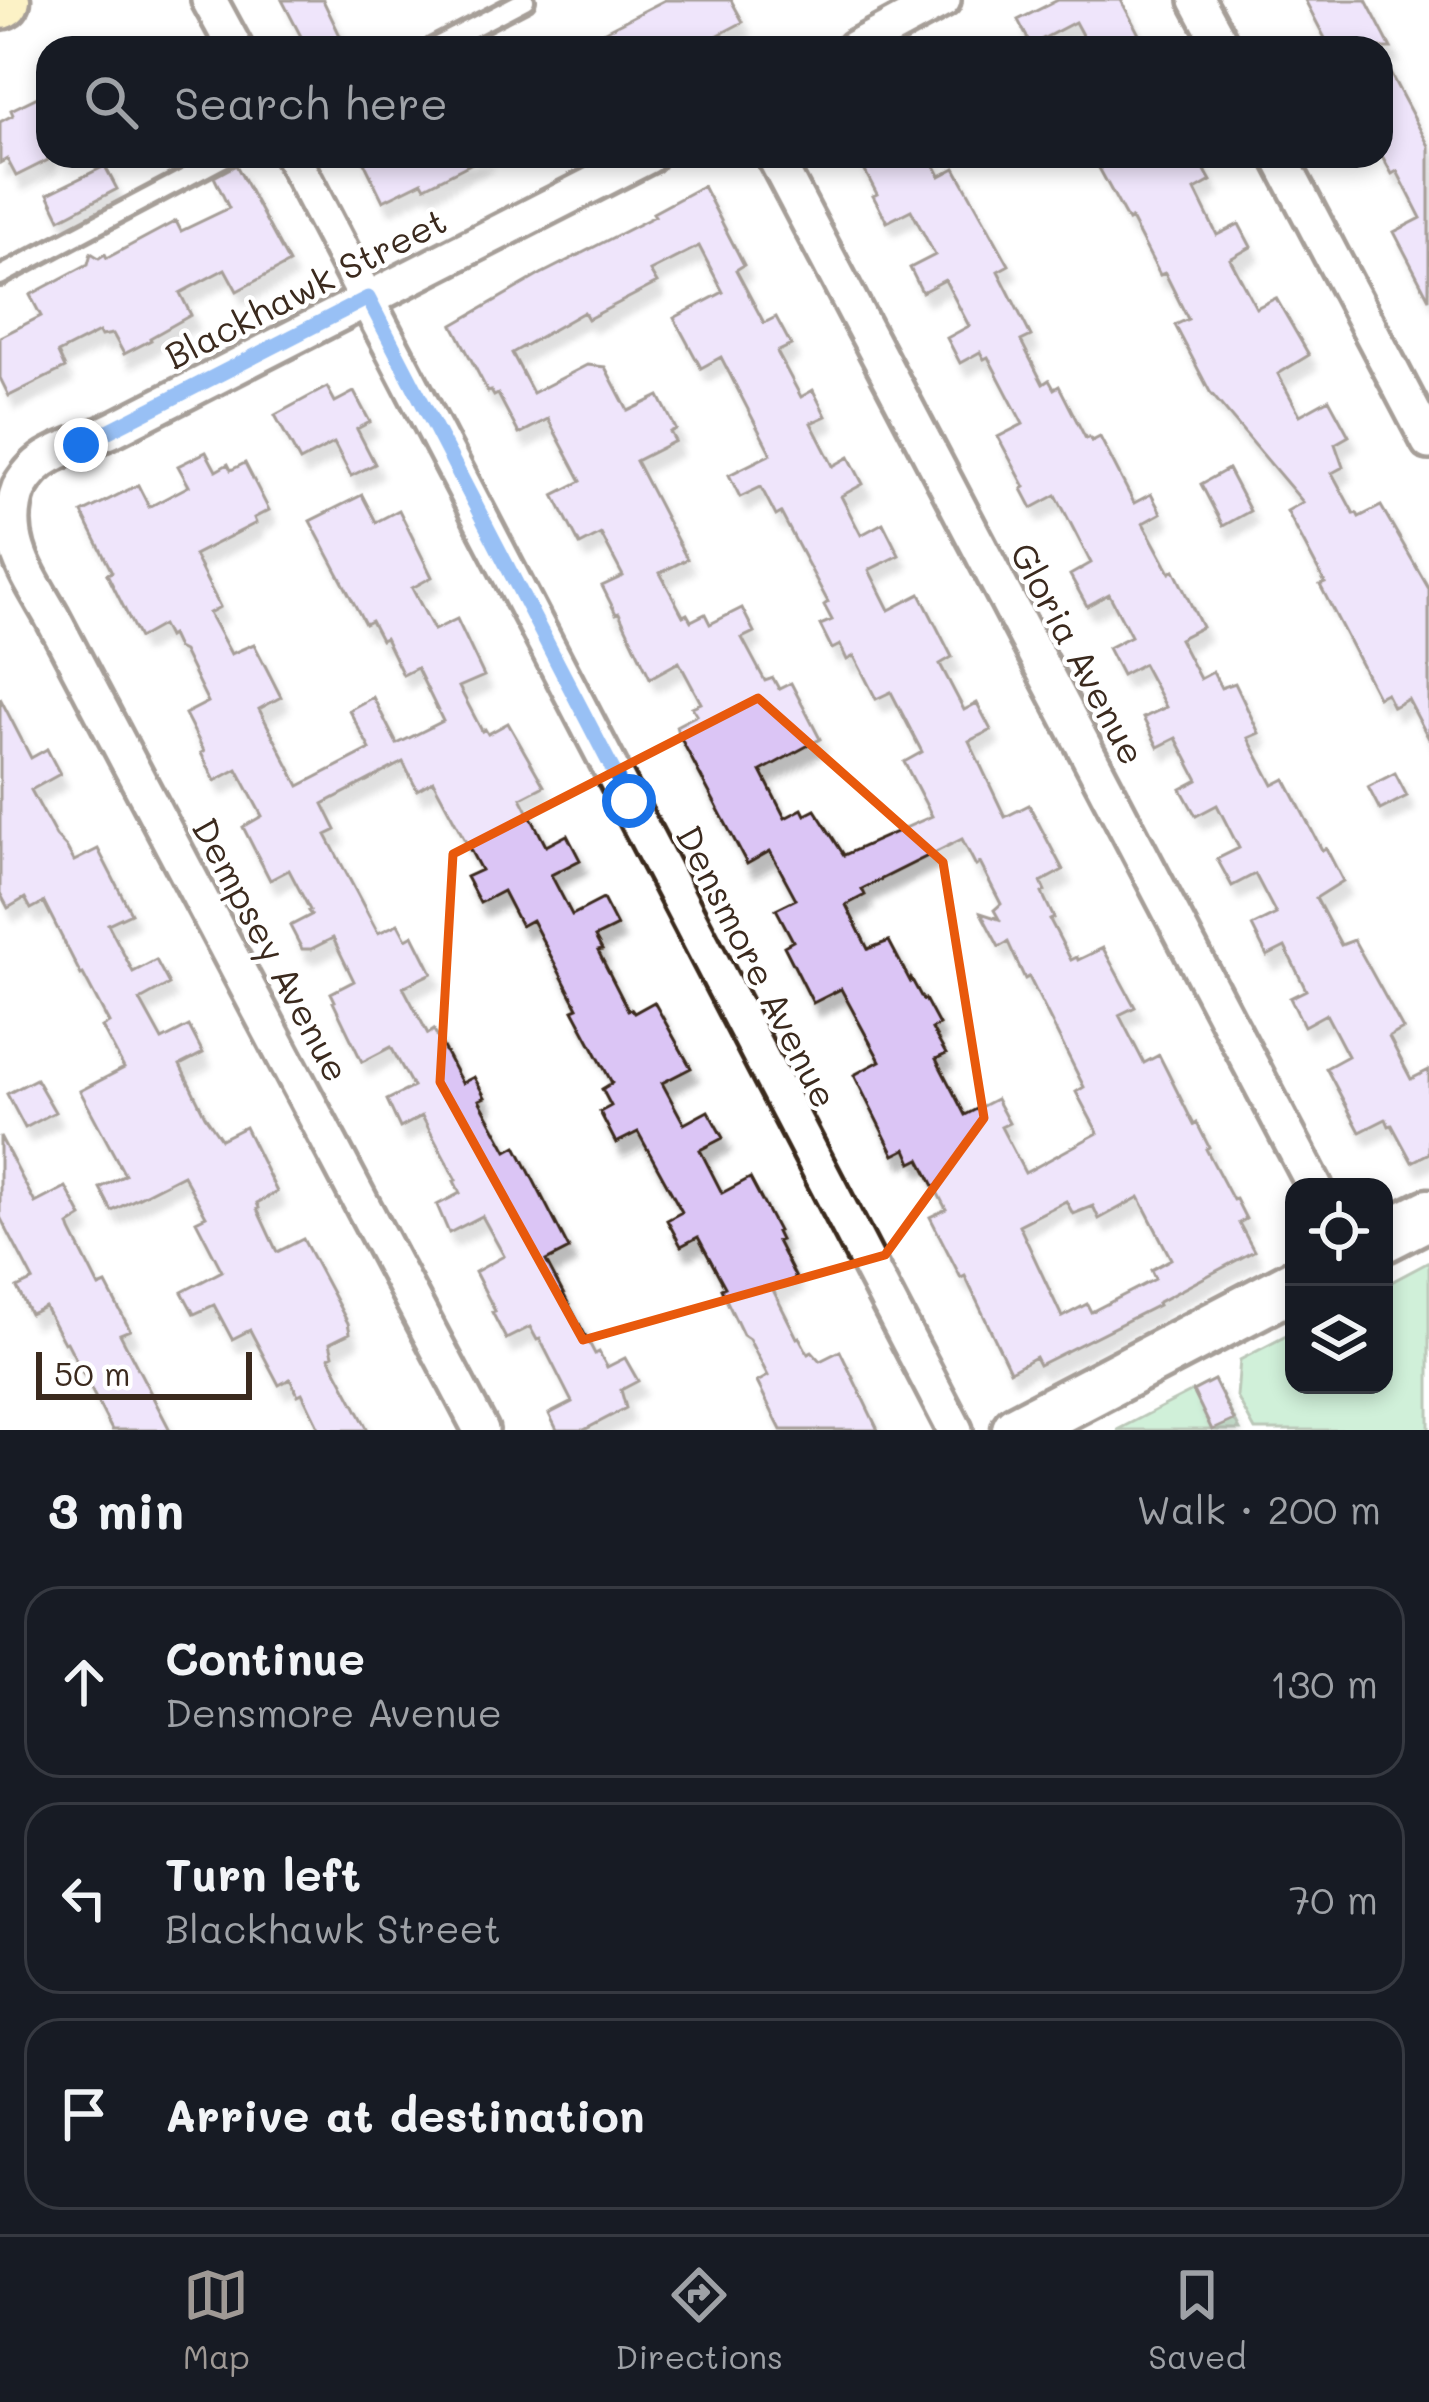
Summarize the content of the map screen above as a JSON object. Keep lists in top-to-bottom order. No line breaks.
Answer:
{"streets":{"street":["Blackhawk Street","Gloria Avenue","Dempsey Avenue","Densmore Avenue"]},"crossings":[["Blackhawk Street","Dempsey Avenue"],["Blackhawk Street","Densmore Avenue"]],"scale_bar":"50 m","page":{"search":"Search here","scale":"50 m","heading":["3 min","Walk · 200 m"],"list":[["Continue","Densmore Avenue","130 m"],["Turn left","Blackhawk Street","70 m"],"Arrive at destination"],"nav":["Map","Directions","Saved"]}}
